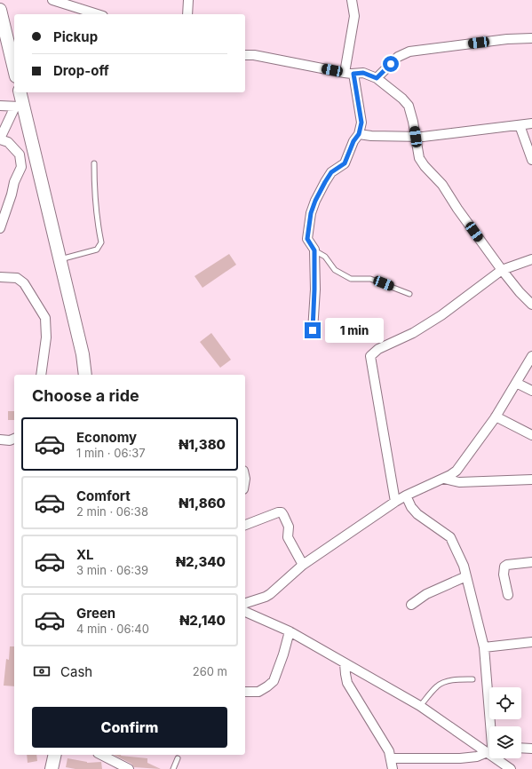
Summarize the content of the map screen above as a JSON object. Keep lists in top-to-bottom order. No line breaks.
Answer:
{"page":{"banner":["Pickup","Drop-off"],"bubble":"1 min","heading":"Choose a ride","list":[{"name":"Economy","note":"1 min · 06:37","value":"₦1,380"},{"name":"Comfort","note":"2 min · 06:38","value":"₦1,860"},{"name":"XL","note":"3 min · 06:39","value":"₦2,340"},{"name":"Green","note":"4 min · 06:40","value":"₦2,140"}],"pay":["Cash","260 m"],"buttons":"Confirm"}}
